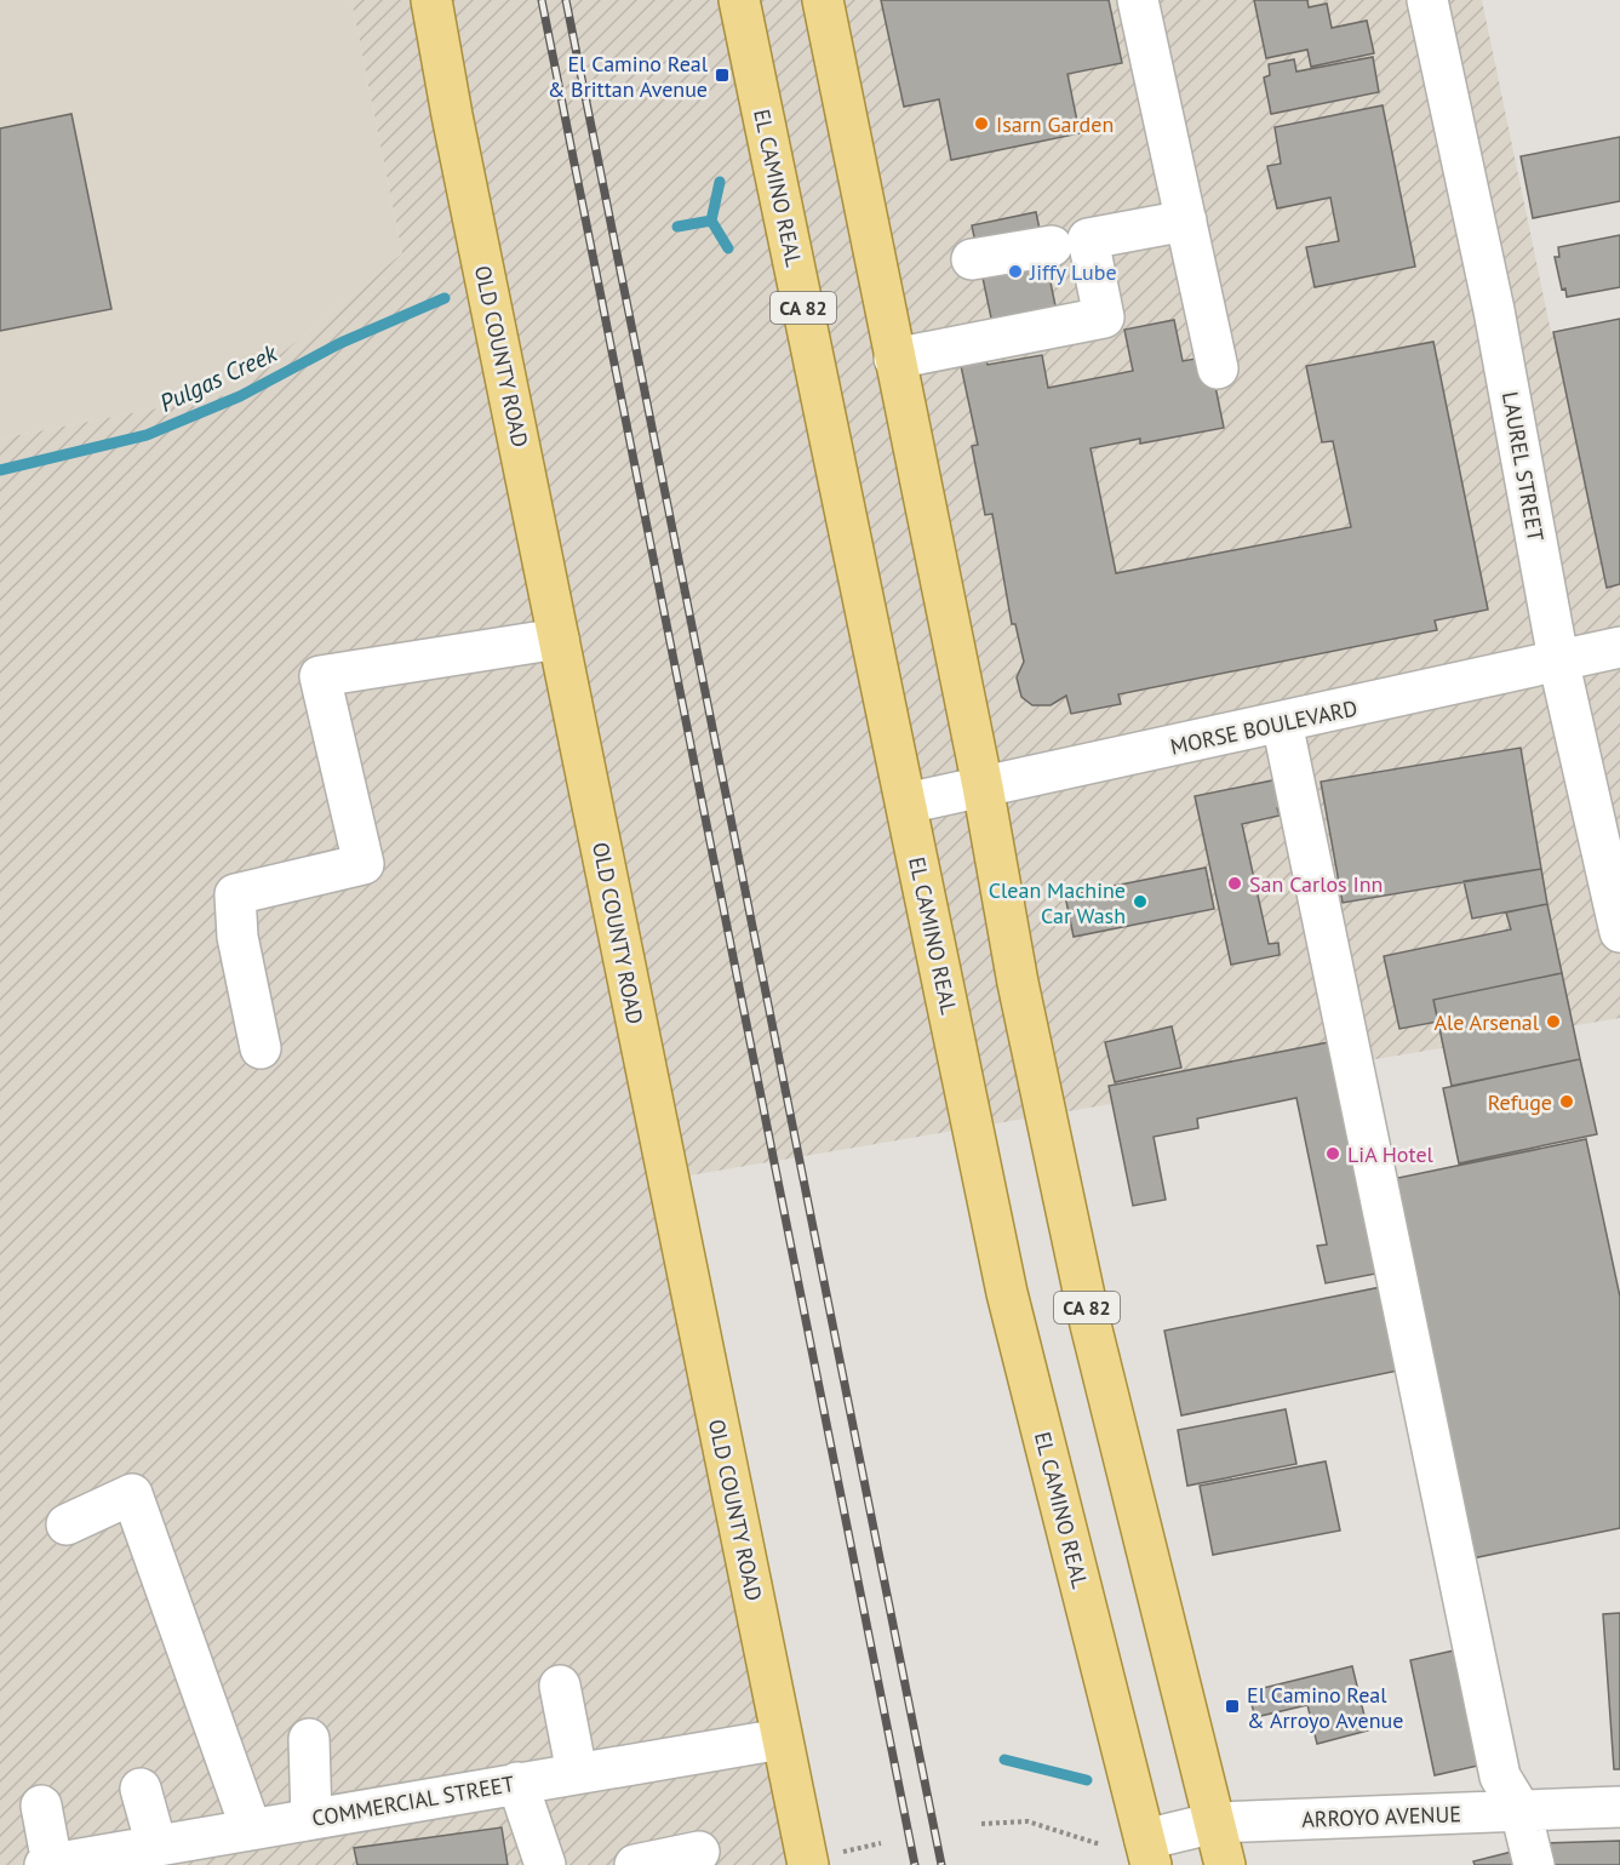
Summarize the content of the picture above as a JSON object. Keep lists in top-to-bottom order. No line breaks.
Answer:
{"streets":{"main road":["EL CAMINO REAL","CA 82","OLD COUNTY ROAD"],"street":["LAUREL STREET","MORSE BOULEVARD","COMMERCIAL STREET","ARROYO AVENUE"]},"crossings":[["EL CAMINO REAL","MORSE BOULEVARD"],["EL CAMINO REAL","ARROYO AVENUE"],["CA 82","MORSE BOULEVARD"],["CA 82","ARROYO AVENUE"],["OLD COUNTY ROAD","COMMERCIAL STREET"],["LAUREL STREET","MORSE BOULEVARD"]],"water":["Pulgas Creek"],"places":{"transit":["El Camino Real & Brittan Avenue","El Camino Real & Arroyo Avenue"],"other":["Isarn Garden","Jiffy Lube","San Carlos Inn","Clean Machine Car Wash","Ale Arsenal","Refuge","LiA Hotel"]}}
